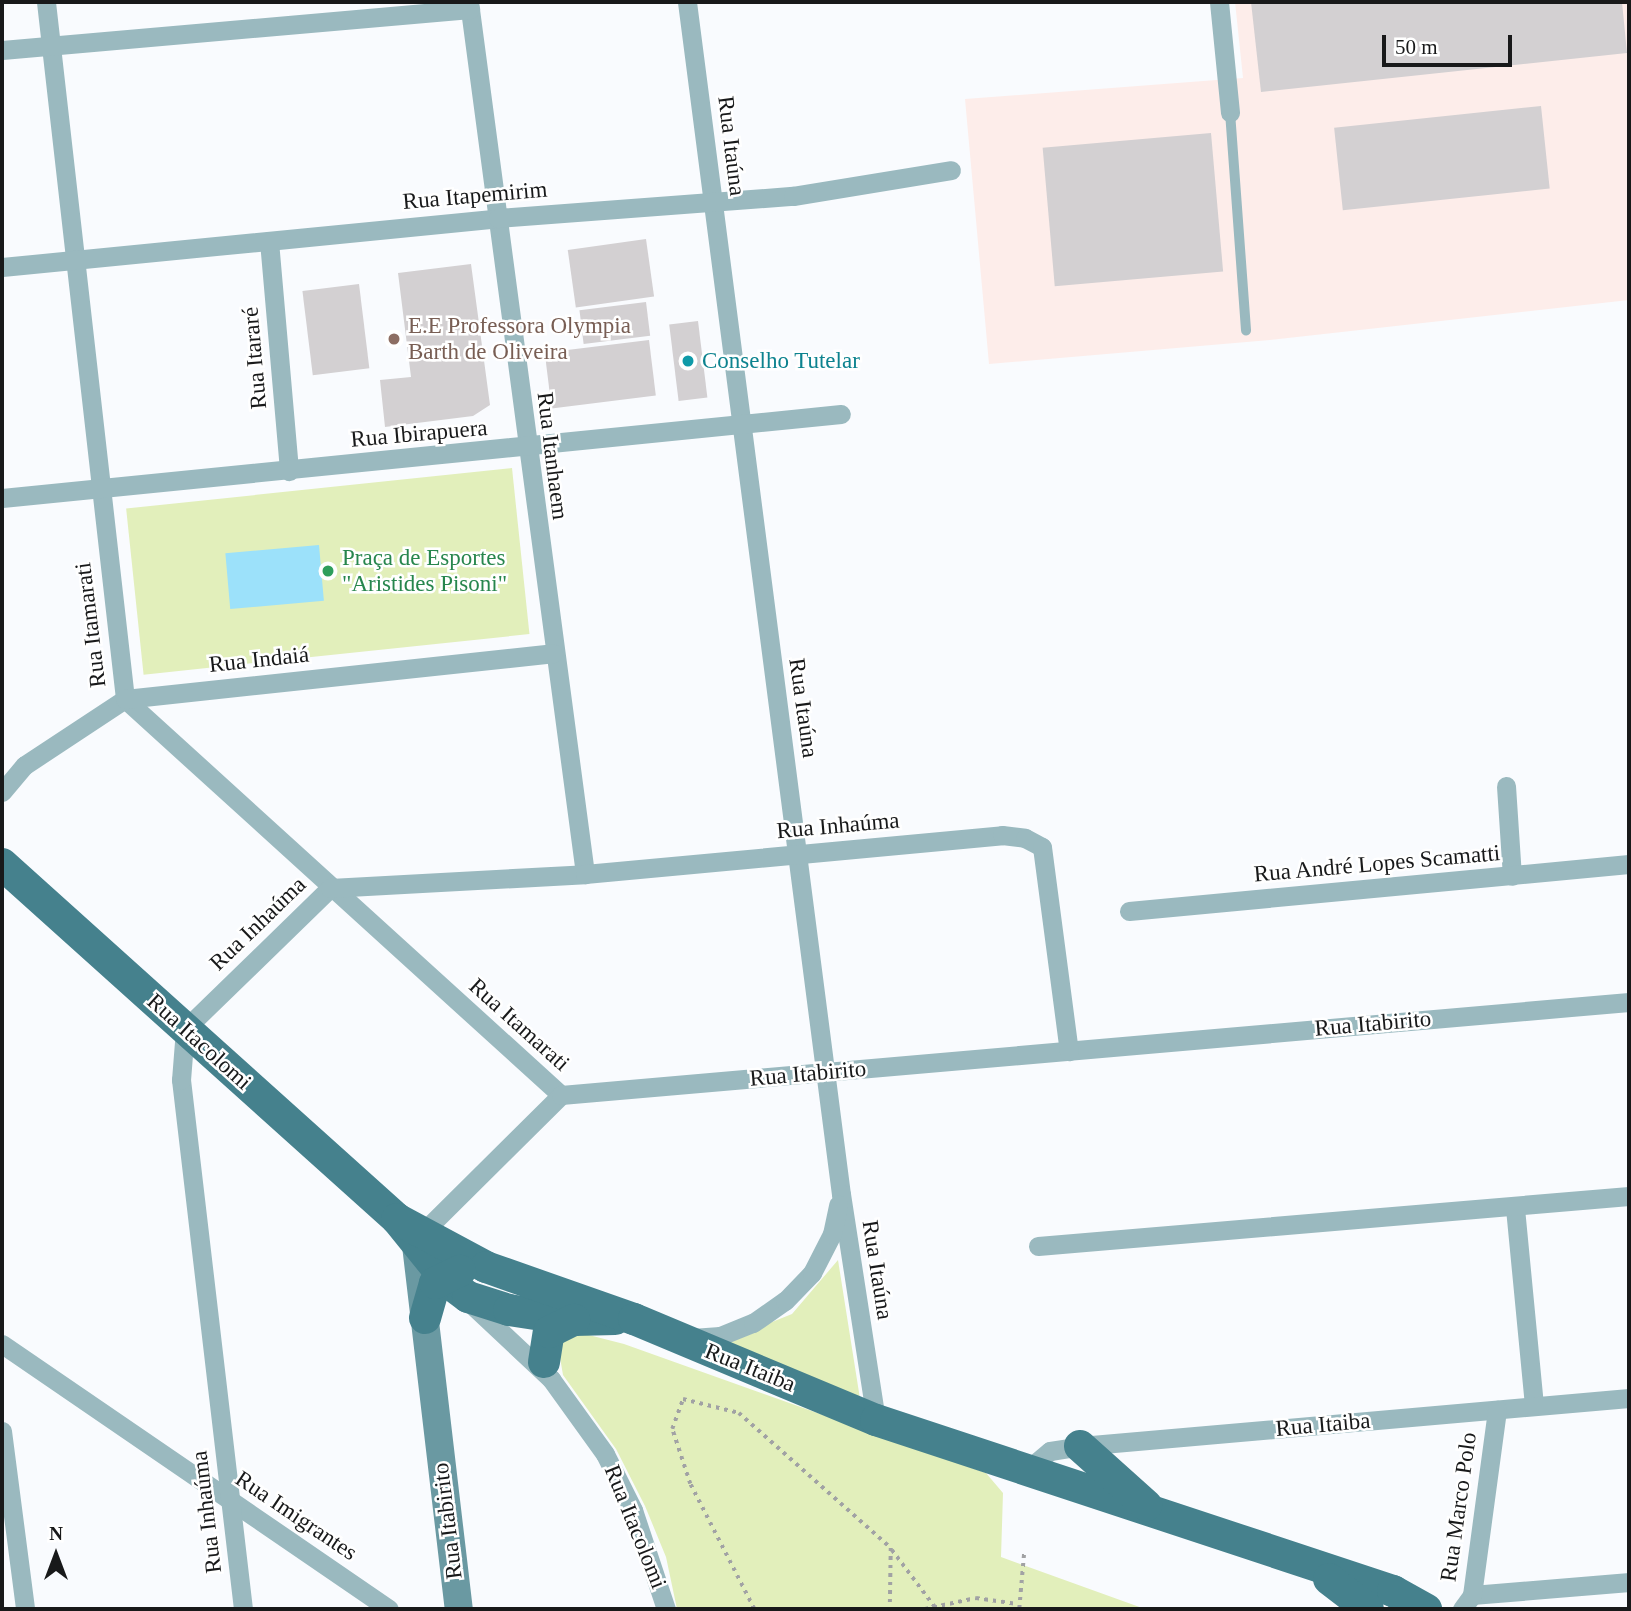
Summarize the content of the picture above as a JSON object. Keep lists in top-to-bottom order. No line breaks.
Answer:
{"streets":{"main road":["Rua Itacolomi","Rua Itaiba"],"street":["Rua Itaúna","Rua Itapemirim","Rua Itararé","Rua Ibirapuera","Rua Itanhaem","Rua Itamarati","Rua Indaiá","Rua Inhaúma","Rua André Lopes Scamatti","Rua Itabirito","Rua Marco Polo","Rua Imigrantes"]},"crossings":[["Rua Itaúna","Rua Itapemirim"],["Rua Itaúna","Rua Ibirapuera"],["Rua Itaúna","Rua Inhaúma"],["Rua Itaúna","Rua Itabirito"],["Rua Itaúna","Rua Itaiba"],["Rua Itapemirim","Rua Itararé"],["Rua Itapemirim","Rua Itanhaem"],["Rua Itapemirim","Rua Itamarati"],["Rua Itararé","Rua Ibirapuera"],["Rua Ibirapuera","Rua Itanhaem"],["Rua Ibirapuera","Rua Itamarati"],["Rua Itanhaem","Rua Indaiá"],["Rua Itanhaem","Rua Inhaúma"],["Rua Itamarati","Rua Indaiá"],["Rua Itamarati","Rua Inhaúma"],["Rua Itamarati","Rua Itabirito"],["Rua Inhaúma","Rua Itabirito"],["Rua Inhaúma","Rua Itacolomi"],["Rua Inhaúma","Rua Imigrantes"],["Rua Itabirito","Rua Itacolomi"],["Rua Itabirito","Rua Itaiba"],["Rua Itacolomi","Rua Itaiba"],["Rua Itaiba","Rua Marco Polo"]],"places":["E.E Professora Olympia Barth de Oliveira","Conselho Tutelar","Praça de Esportes \"Aristides Pisoni\""],"scale_bar":"50 m","north":"top"}
